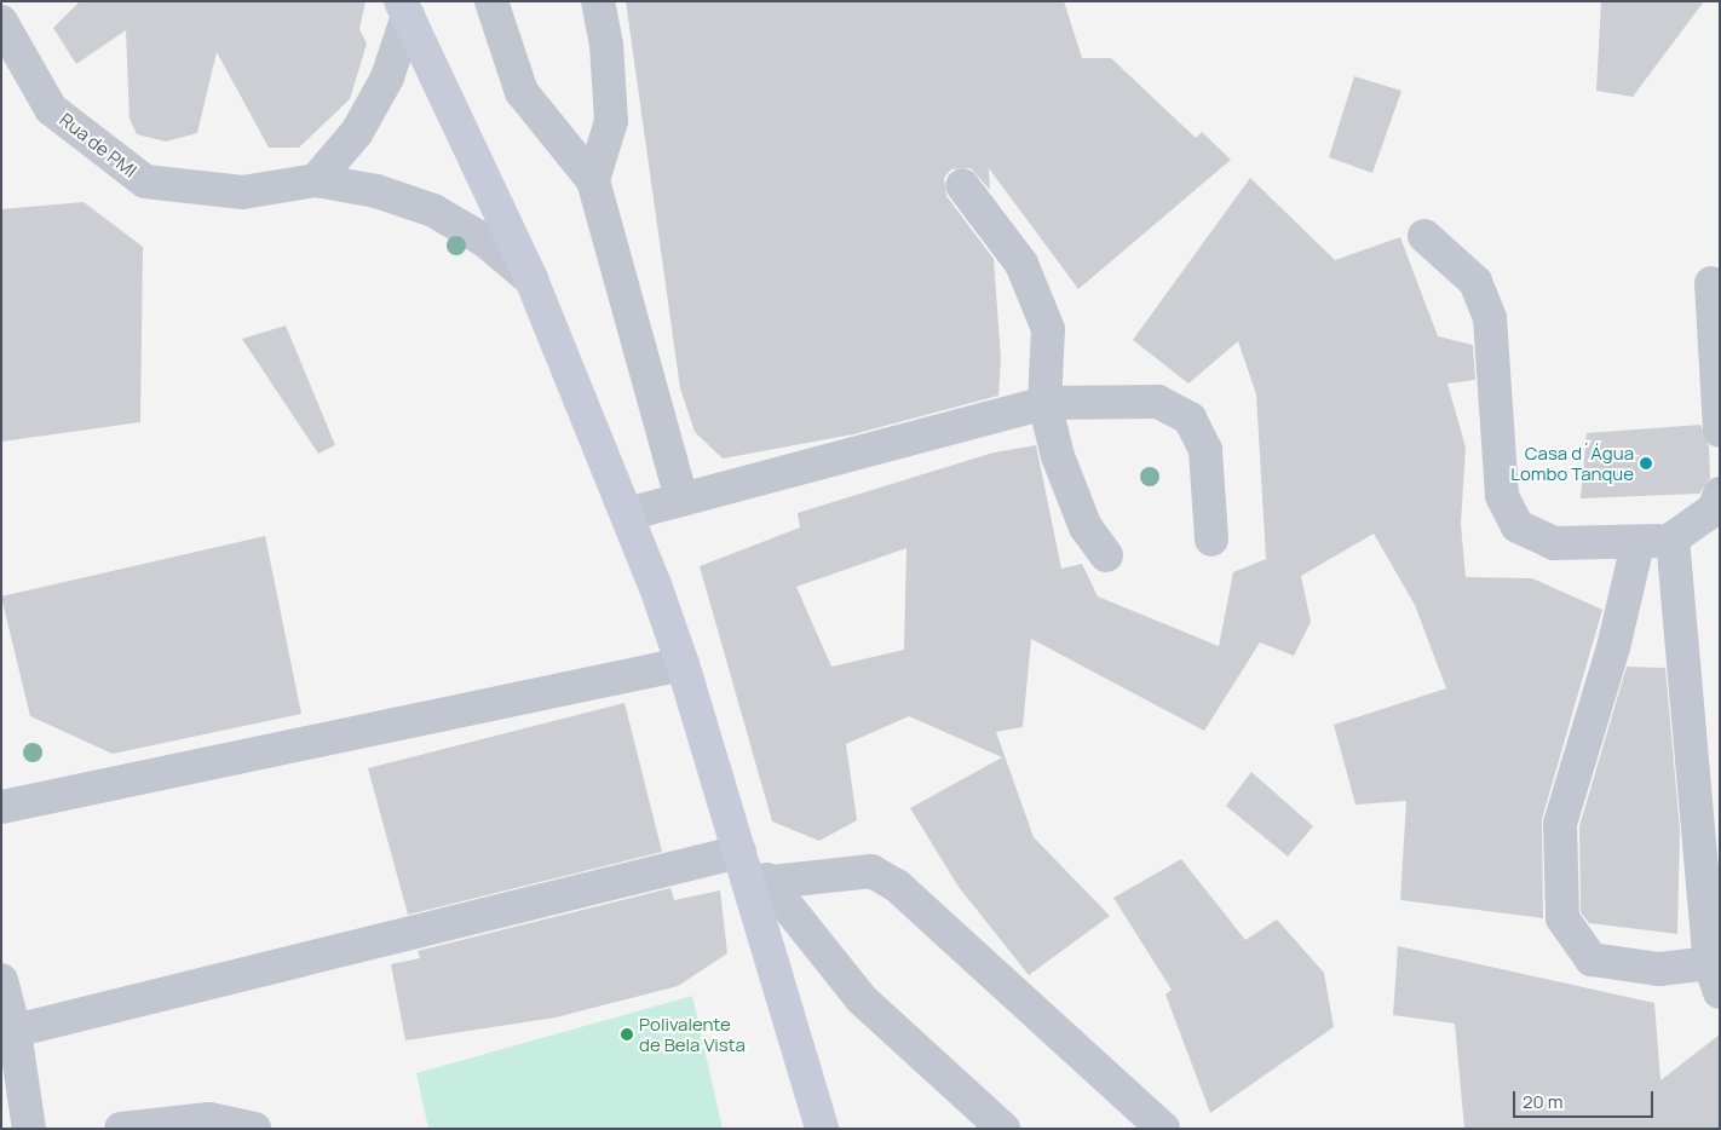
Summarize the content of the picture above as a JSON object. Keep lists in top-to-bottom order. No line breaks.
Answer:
{"streets":{"street":["Rua de PMI"]},"places":["Casa d´Água Lombo Tanque","Polivalente de Bela Vista"],"scale_bar":"20 m"}
